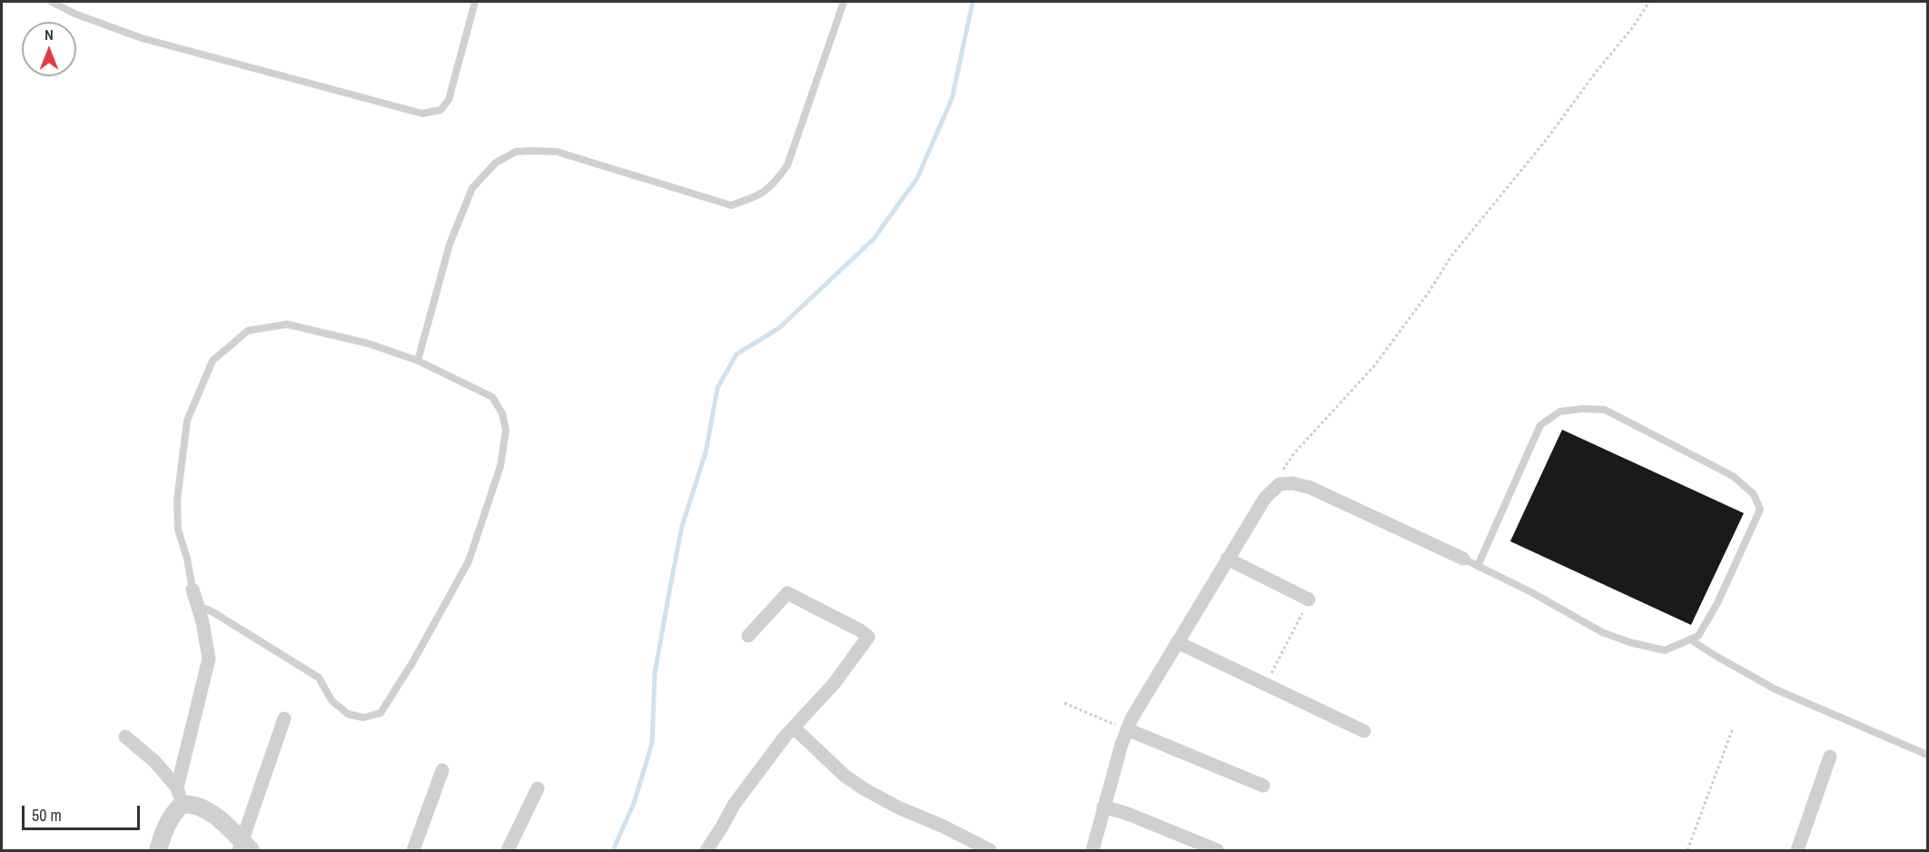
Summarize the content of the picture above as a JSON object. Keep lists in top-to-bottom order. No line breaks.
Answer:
{"scale_bar":"50 m","north":"top"}
